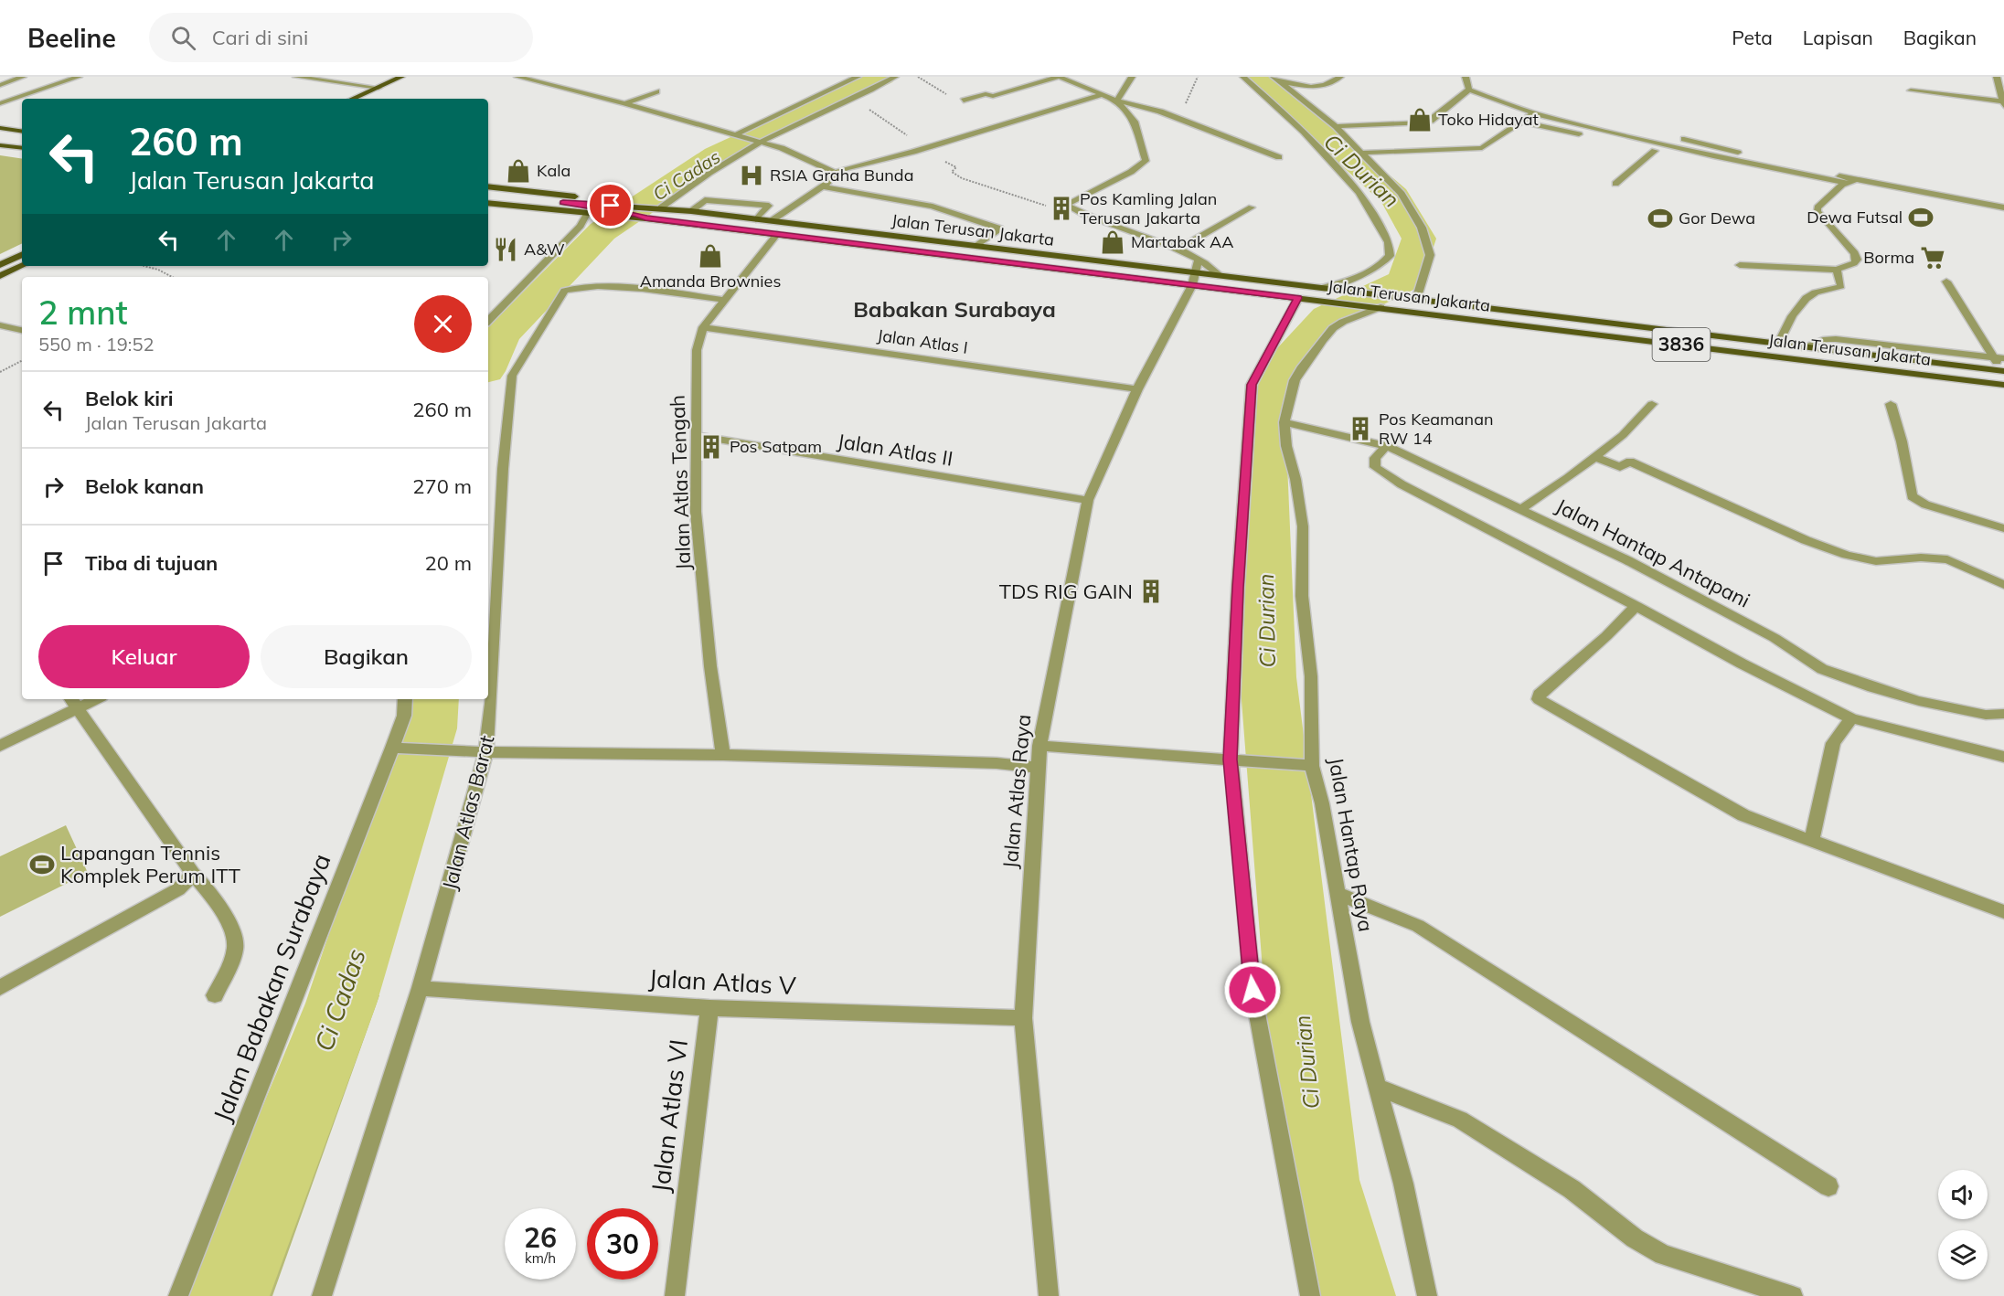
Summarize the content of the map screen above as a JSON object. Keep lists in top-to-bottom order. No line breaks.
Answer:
{"streets":{"main road":["Jalan Terusan Jakarta","3836"],"street":["Jalan Atlas I","Jalan Atlas II","Jalan Atlas Tengah","Jalan Hantap Antapani","Jalan Atlas Raya","Jalan Atlas Barat","Jalan Hantap Raya","Jalan Atlas V","Jalan Babakan Surabaya","Jalan Atlas VI"]},"crossings":[["Jalan Terusan Jakarta","Jalan Atlas Tengah"],["Jalan Terusan Jakarta","Jalan Atlas Raya"],["Jalan Terusan Jakarta","Jalan Hantap Raya"],["Jalan Atlas I","Jalan Atlas Tengah"],["Jalan Atlas I","Jalan Atlas Raya"],["Jalan Atlas II","Jalan Atlas Tengah"],["Jalan Atlas II","Jalan Atlas Raya"],["Jalan Atlas Tengah","Jalan Atlas Barat"],["Jalan Hantap Antapani","Jalan Hantap Raya"],["Jalan Atlas Raya","Jalan Atlas V"],["Jalan Atlas Barat","Jalan Atlas V"],["Jalan Atlas V","Jalan Atlas VI"]],"districts":["Babakan Surabaya"],"water":["Ci Durian","Ci Cadas"],"places":{"shop":["Toko Hidayat","Kala","Martabak AA","Amanda Brownies"],"hospital":["RSIA Graha Bunda"],"building":["Pos Kamling Jalan Terusan Jakarta","Pos Keamanan RW 14","Pos Satpam","TDS RIG GAIN"],"sports":["Dewa Futsal","Gor Dewa","Lapangan Tennis Komplek Perum ITT"],"restaurant":["A&W"],"supermarket":["Borma"]},"page":{"header":"Beeline","search":"Cari di sini","nav":["Peta","Lapisan","Bagikan"],"turn":["260 m","Jalan Terusan Jakarta"],"heading":["2 mnt","550 m · 19:52"],"list":[{"name":"Belok kiri","note":"Jalan Terusan Jakarta","value":"260 m"},{"name":"Belok kanan","value":"270 m"},{"name":"Tiba di tujuan","value":"20 m"}],"buttons":["Keluar","Bagikan"],"speed":"26 km/h","limit":"30"}}
